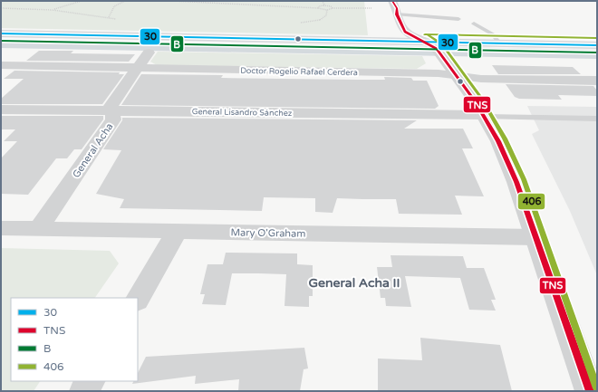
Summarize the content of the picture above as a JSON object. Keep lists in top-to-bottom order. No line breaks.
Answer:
{"streets":{"street":["Doctor Rogelio Rafael Cerdera","General Lisandro Sánchez","General Acha","Mary O'Graham"]},"crossings":[["Doctor Rogelio Rafael Cerdera","General Acha"],["General Lisandro Sánchez","General Acha"],["General Acha","Mary O'Graham"]],"districts":["General Acha II"],"lines":["transit line TNS","transit line 30","transit line 406","transit line B"],"legend":["30","TNS","B","406"]}
